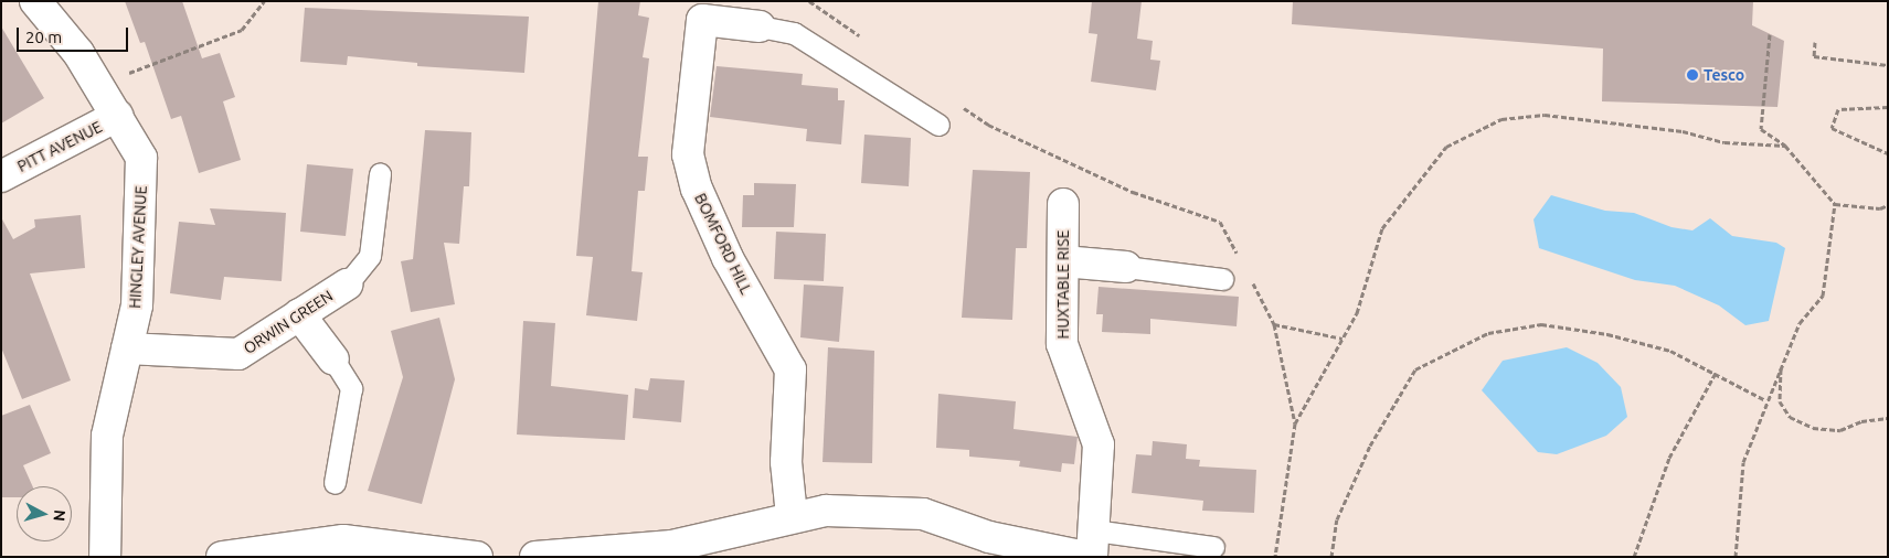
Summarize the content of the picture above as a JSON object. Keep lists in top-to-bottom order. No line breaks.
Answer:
{"streets":{"street":["PITT AVENUE","BOMFORD HILL","HINGLEY AVENUE","HUXTABLE RISE","ORWIN GREEN"]},"crossings":[["PITT AVENUE","HINGLEY AVENUE"],["HINGLEY AVENUE","ORWIN GREEN"]],"places":["Tesco"],"scale_bar":"20 m","north":"right"}
